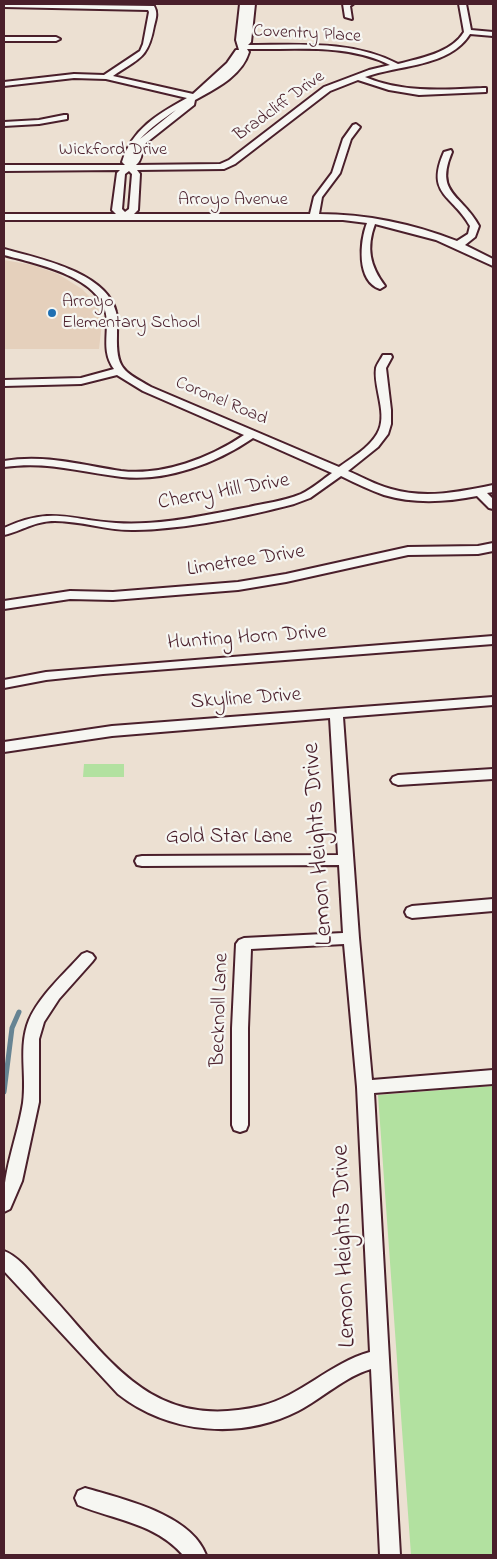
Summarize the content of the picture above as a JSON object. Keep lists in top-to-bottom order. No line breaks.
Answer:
{"streets":{"street":["Coventry Place","Bradcliff Drive","Wickford Drive","Arroyo Avenue","Coronel Road","Cherry Hill Drive","Limetree Drive","Hunting Horn Drive","Skyline Drive","Gold Star Lane","Lemon Heights Drive","Becknoll Lane"]},"crossings":[["Coventry Place","Bradcliff Drive"],["Bradcliff Drive","Wickford Drive"],["Coronel Road","Cherry Hill Drive"],["Skyline Drive","Lemon Heights Drive"],["Gold Star Lane","Lemon Heights Drive"],["Lemon Heights Drive","Becknoll Lane"]],"places":["Arroyo Elementary School"]}
